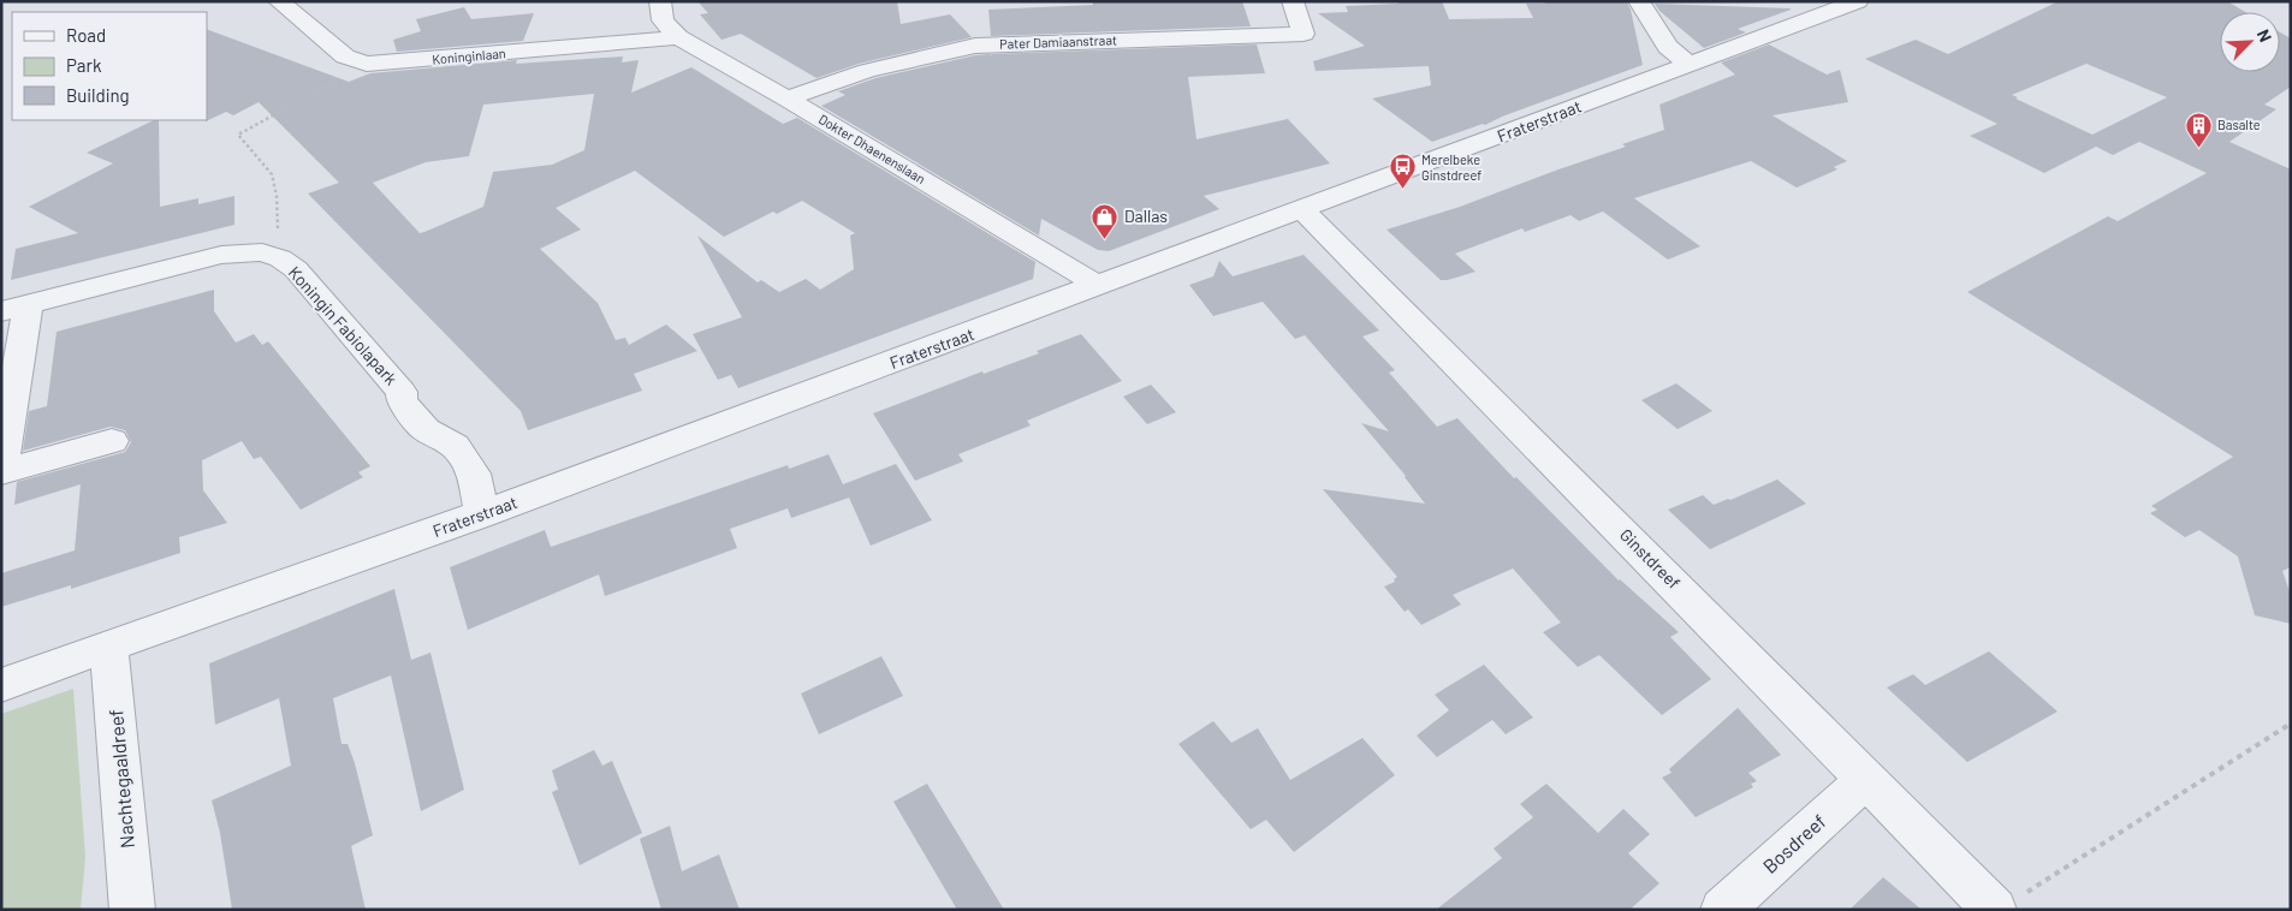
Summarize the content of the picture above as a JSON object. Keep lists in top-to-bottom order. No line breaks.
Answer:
{"streets":{"street":["Pater Damiaanstraat","Koninginlaan","Fraterstraat","Dokter Dhaenenslaan","Koningin Fabiolapark","Ginstdreef","Nachtegaaldreef","Bosdreef"]},"crossings":[["Pater Damiaanstraat","Dokter Dhaenenslaan"],["Koninginlaan","Dokter Dhaenenslaan"],["Fraterstraat","Dokter Dhaenenslaan"],["Fraterstraat","Koningin Fabiolapark"],["Fraterstraat","Ginstdreef"],["Fraterstraat","Nachtegaaldreef"],["Ginstdreef","Bosdreef"]],"places":{"building":["Basalte"],"bus stop":["Merelbeke Ginstdreef"],"shop":["Dallas"]},"legend":["Road","Park","Building"],"north":"top right"}
